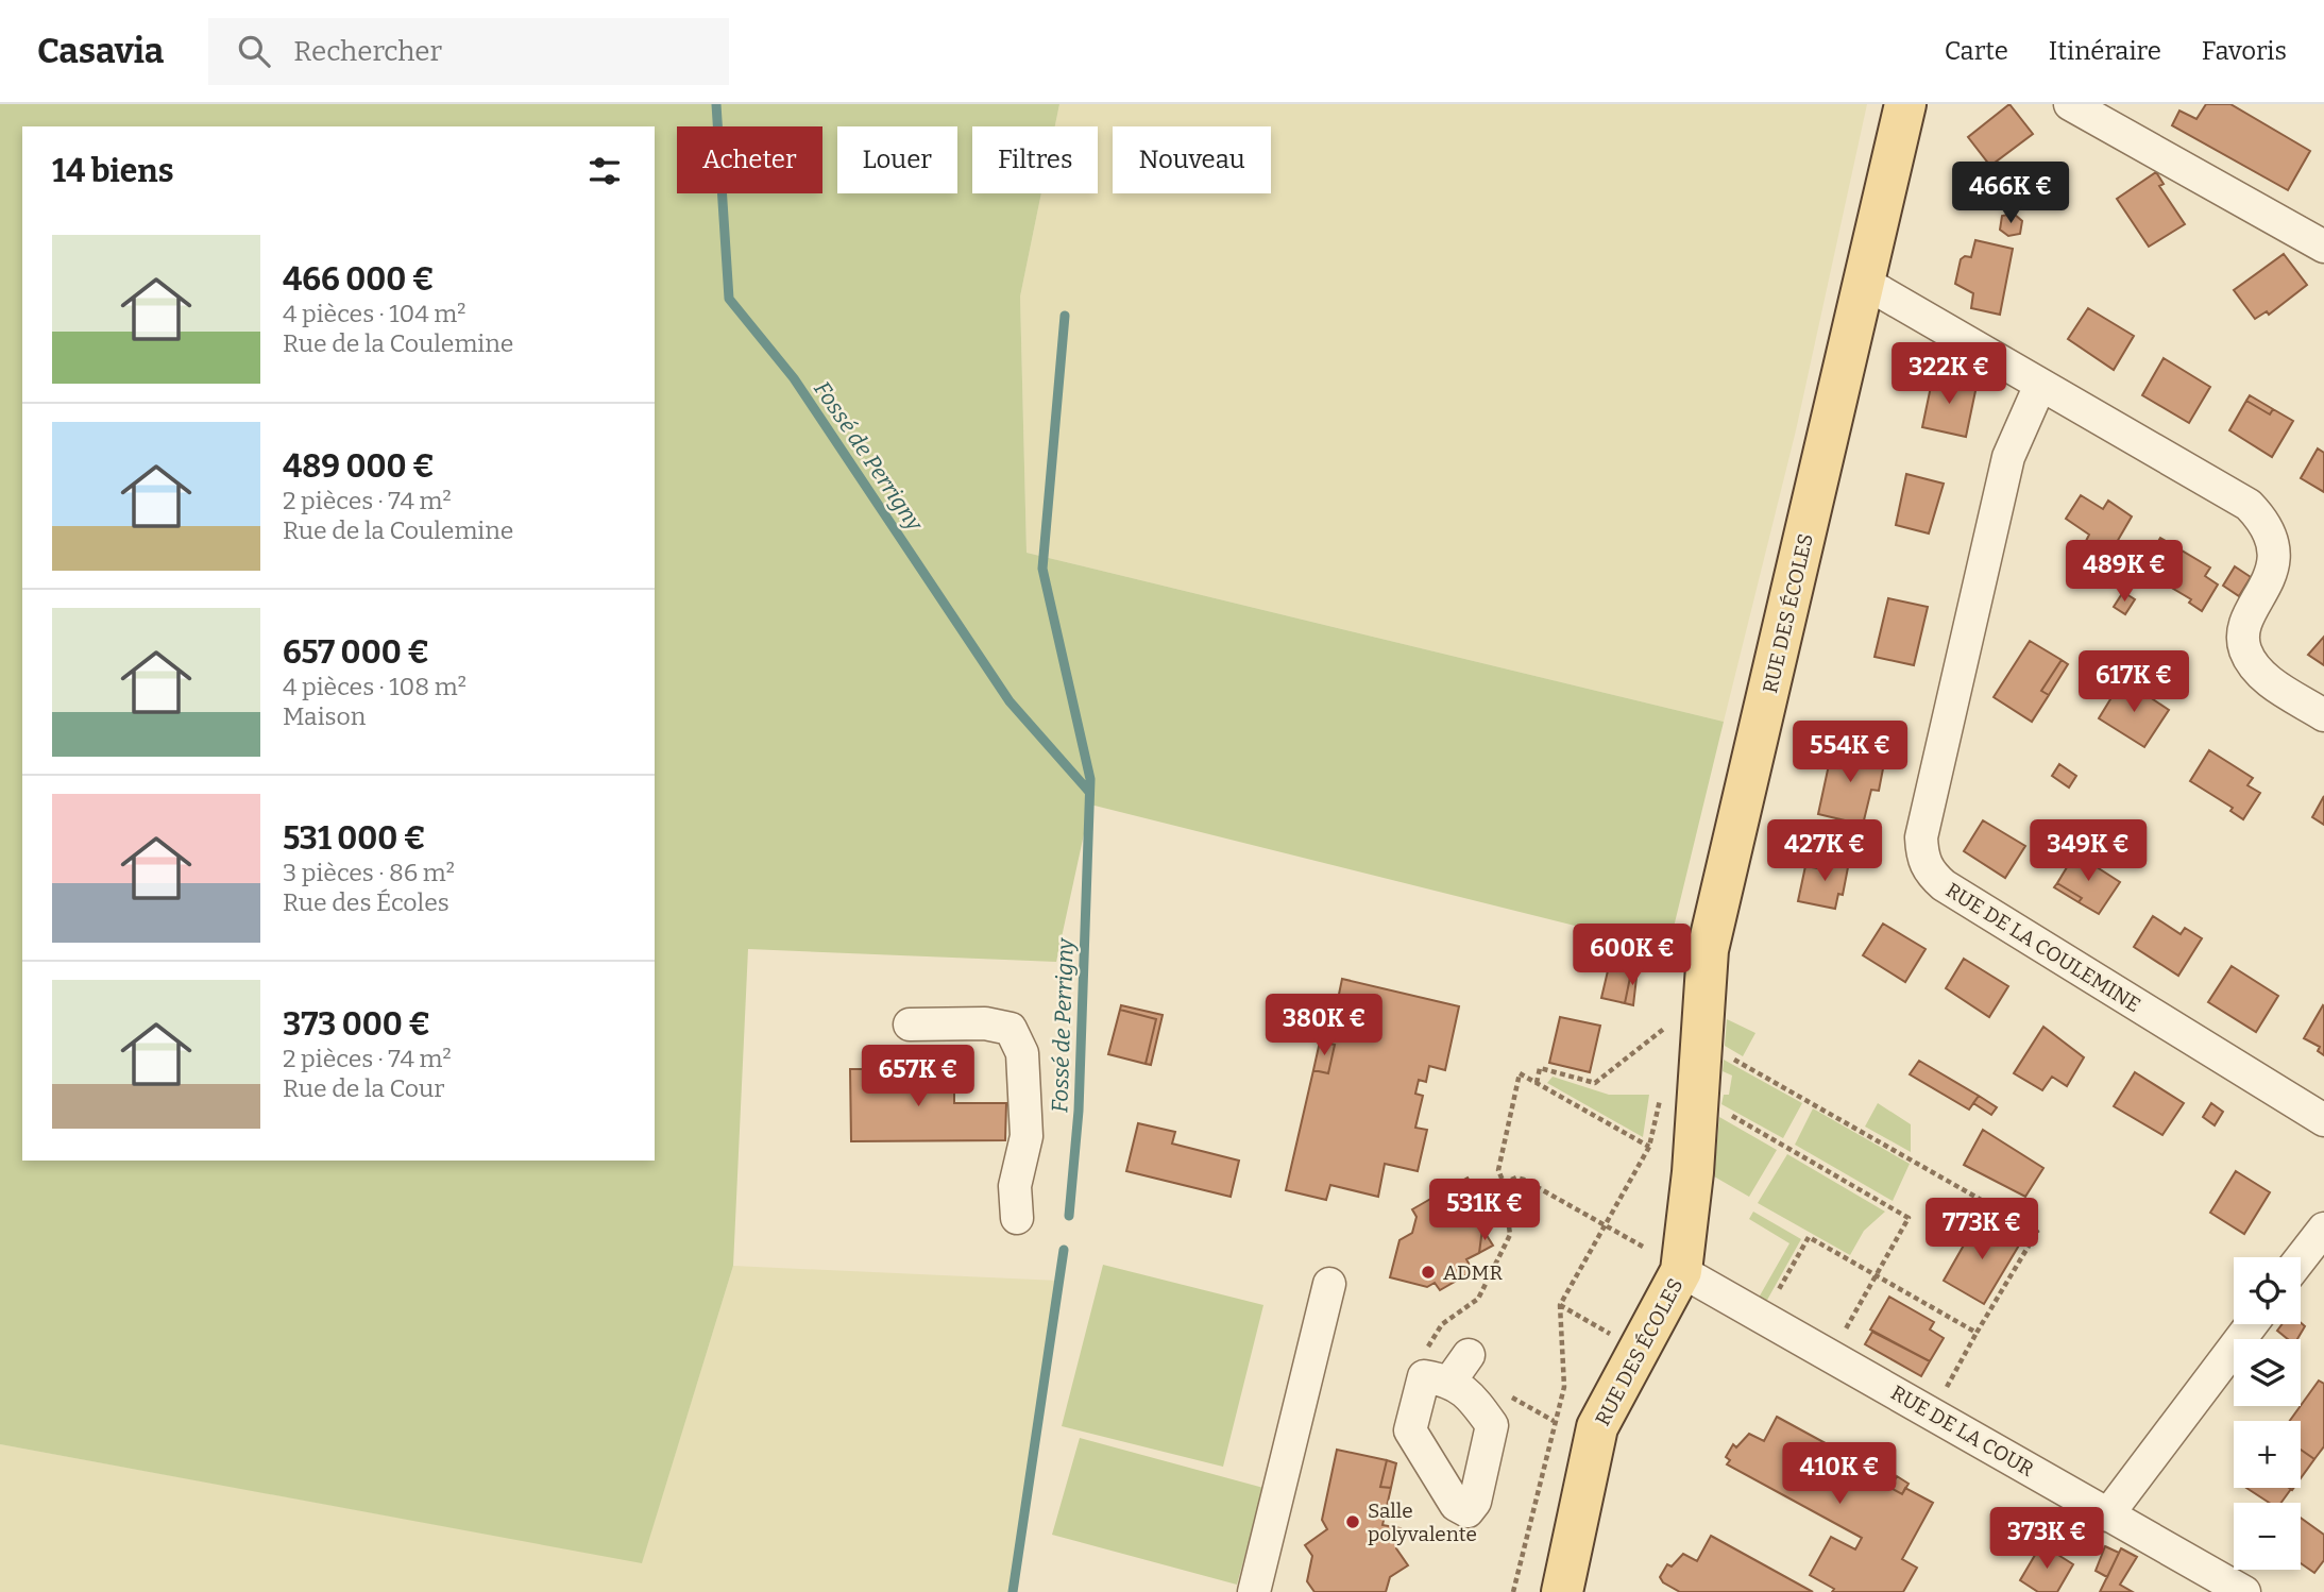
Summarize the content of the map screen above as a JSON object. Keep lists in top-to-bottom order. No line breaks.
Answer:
{"streets":{"main road":["RUE DES ÉCOLES"],"street":["RUE DE LA COULEMINE","RUE DE LA COUR"]},"crossings":[["RUE DES ÉCOLES","RUE DE LA COUR"]],"water":["Fossé de Perrigny"],"places":["ADMR","Salle polyvalente"],"page":{"header":"Casavia","search":"Rechercher","nav":["Carte","Itinéraire","Favoris"],"chip":["Acheter","Louer","Filtres","Nouveau"],"heading":"14 biens","price":["466K €","322K €","489K €","617K €","554K €","427K €","349K €","600K €","380K €","657K €","531K €","773K €","410K €","373K €"],"list":[{"name":"466 000 €","note":"4 pièces · 104 m² · Rue de la Coulemine"},{"name":"489 000 €","note":"2 pièces · 74 m² · Rue de la Coulemine"},{"name":"657 000 €","note":"4 pièces · 108 m² · Maison"},{"name":"531 000 €","note":"3 pièces · 86 m² · Rue des Écoles"},{"name":"373 000 €","note":"2 pièces · 74 m² · Rue de la Cour"}],"map_buttons":["+","−"]}}
